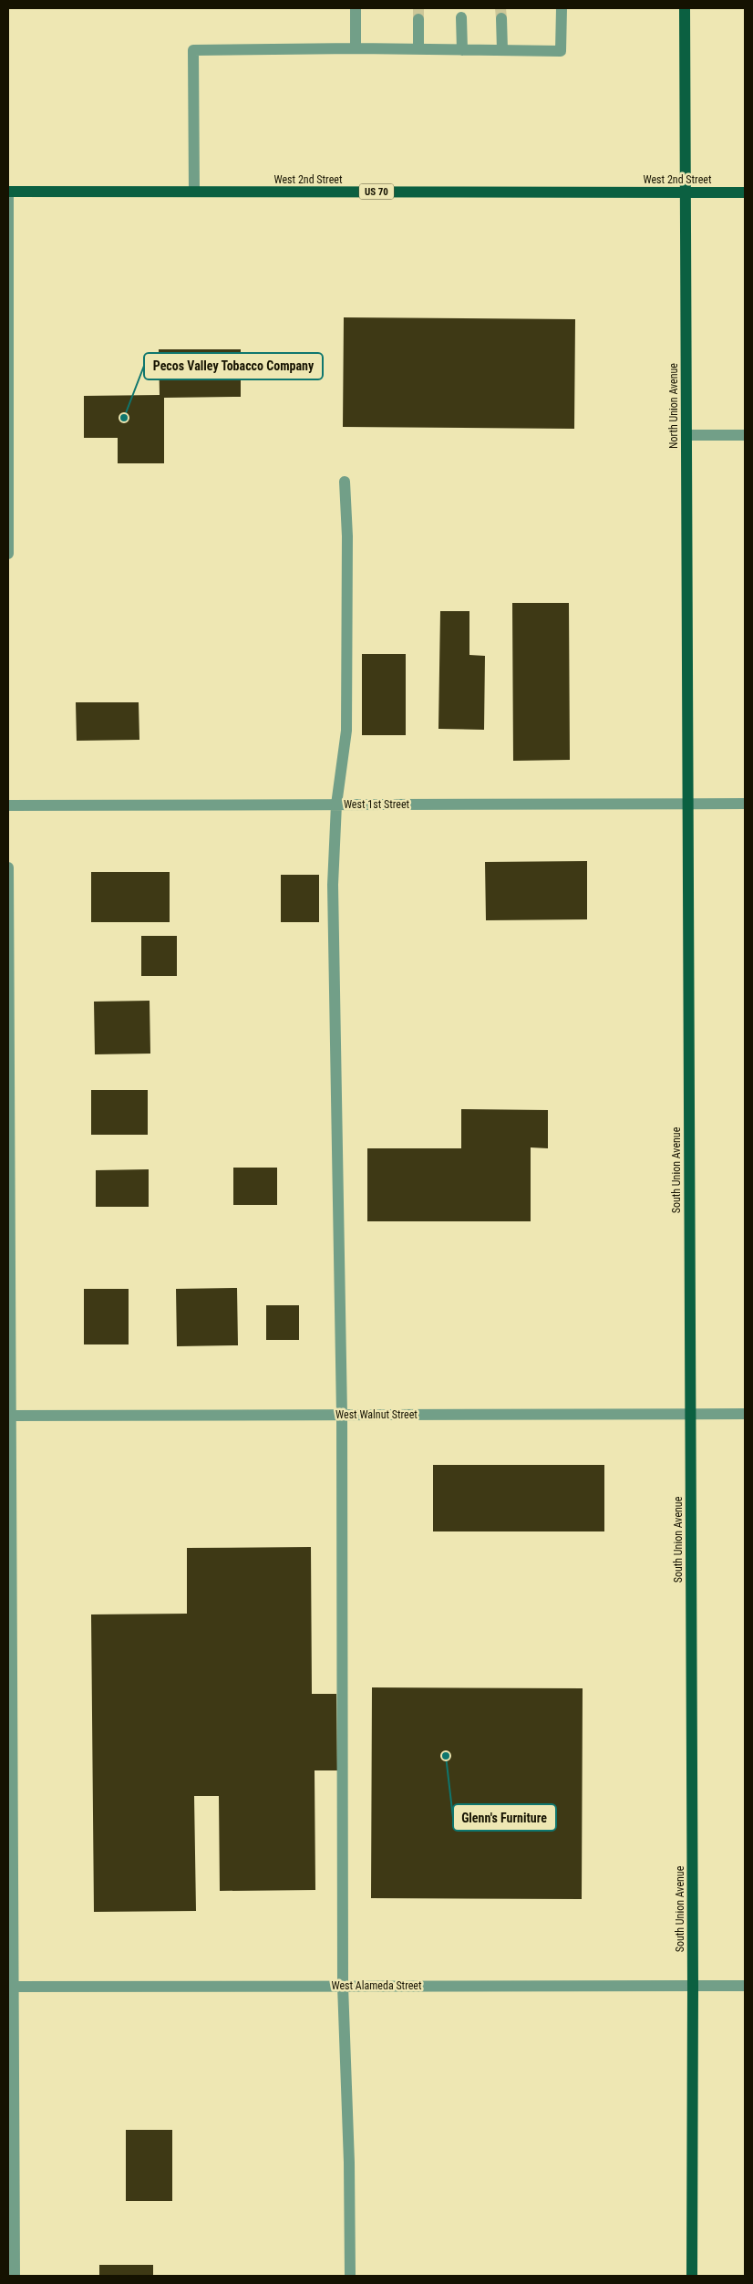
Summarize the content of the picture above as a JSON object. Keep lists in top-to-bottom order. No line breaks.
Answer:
{"streets":{"main road":["West 2nd Street","US 70","North Union Avenue","South Union Avenue"],"street":["West 1st Street","West Walnut Street","West Alameda Street"]},"crossings":[["West 2nd Street","North Union Avenue"],["North Union Avenue","West 1st Street"],["North Union Avenue","South Union Avenue"],["West 1st Street","South Union Avenue"],["South Union Avenue","West Walnut Street"],["South Union Avenue","West Alameda Street"]],"places":["Pecos Valley Tobacco Company","Glenn's Furniture"]}
